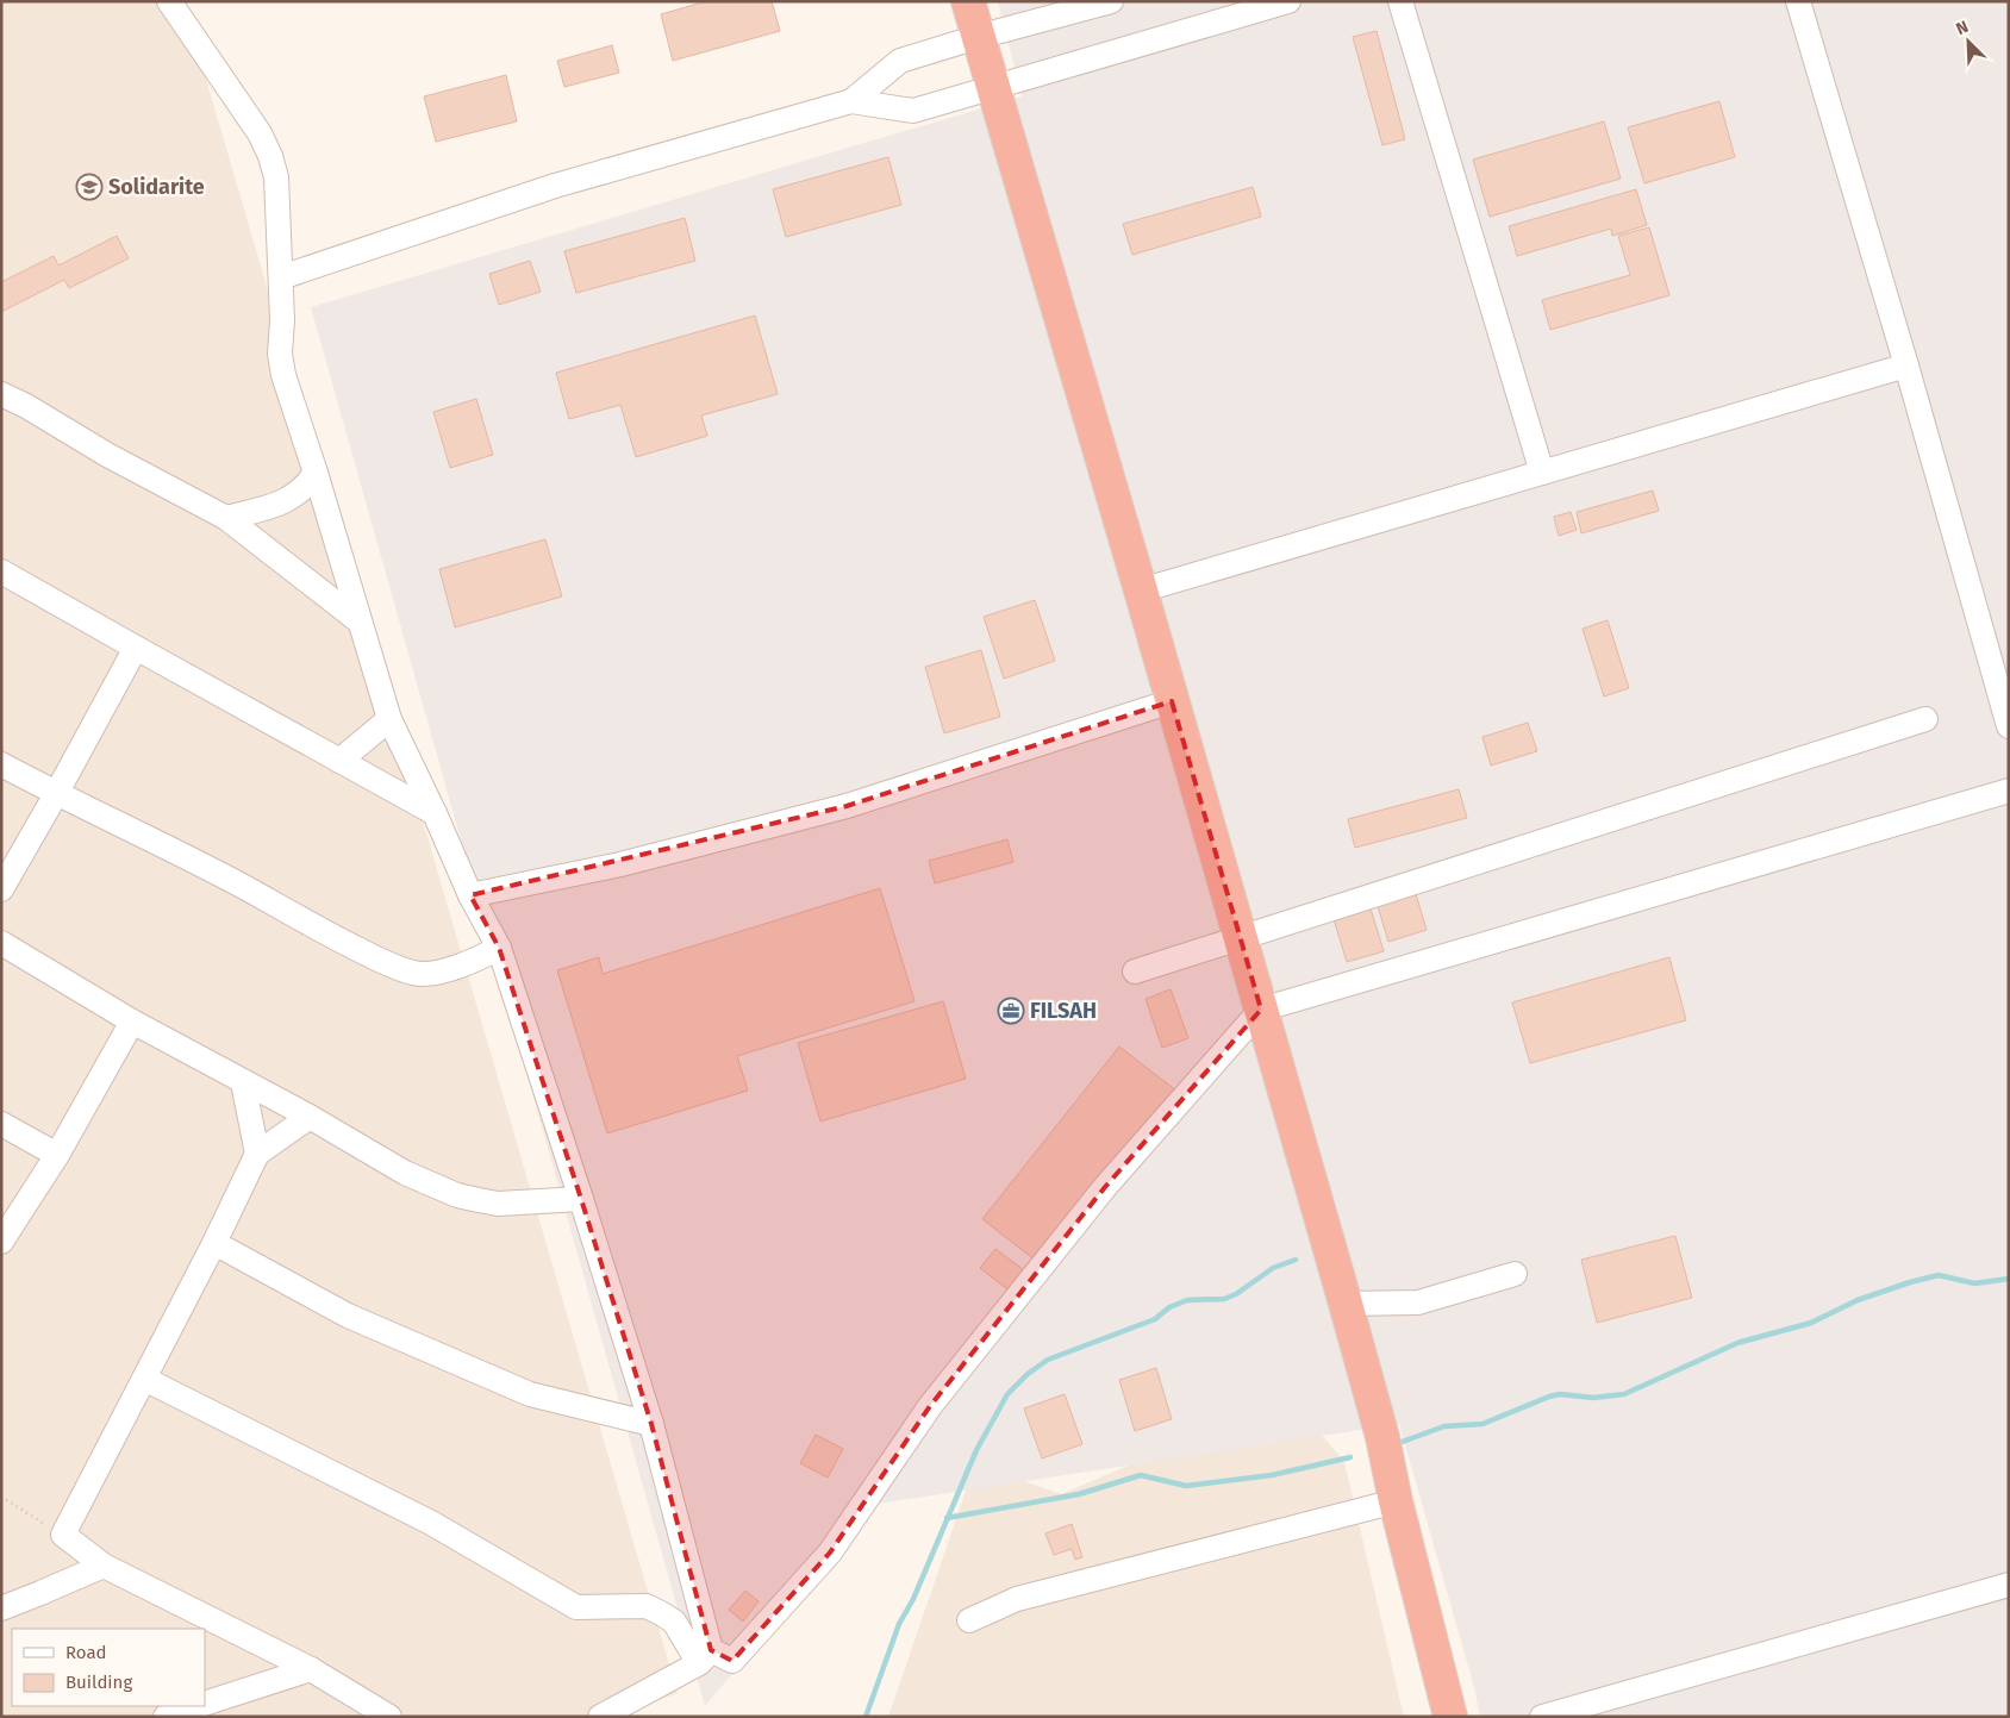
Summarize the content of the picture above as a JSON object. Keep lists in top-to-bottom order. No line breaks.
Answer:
{"places":{"school or university":["Solidarite"],"office":["FILSAH"]},"legend":["Road","Building"],"north":"top left"}
